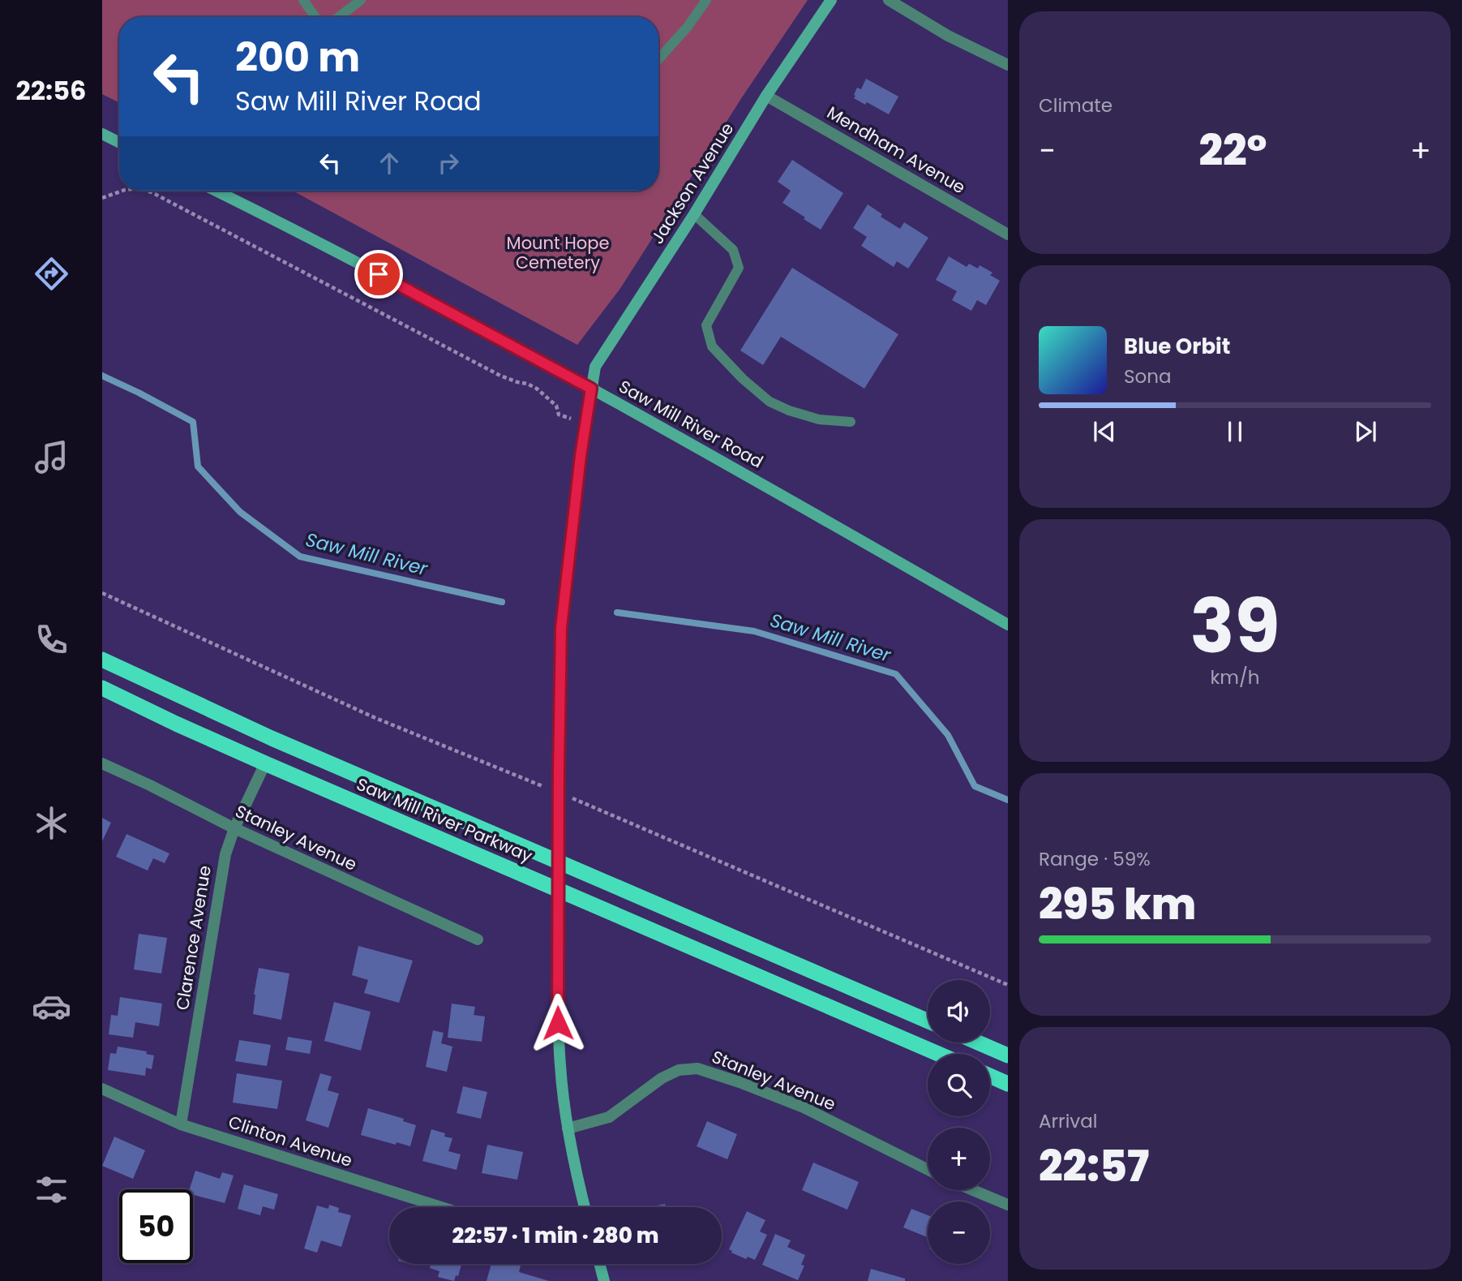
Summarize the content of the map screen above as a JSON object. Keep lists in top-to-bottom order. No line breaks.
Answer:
{"streets":{"highway":["Saw Mill River Parkway"],"main road":["Jackson Avenue","Saw Mill River Road"],"street":["Mendham Avenue","Stanley Avenue","Clarence Avenue","Clinton Avenue"]},"crossings":[["Mendham Avenue","Jackson Avenue"],["Jackson Avenue","Saw Mill River Road"],["Jackson Avenue","Stanley Avenue"],["Saw Mill River Parkway","Clarence Avenue"],["Stanley Avenue","Clarence Avenue"],["Clarence Avenue","Clinton Avenue"]],"water":["Saw Mill River"],"parks":["Mount Hope Cemetery"],"page":{"tabs":"22:56","tile":["Climate",["39","km/h"],["Range · 59%","295 km"],["Arrival","22:57"]],"turn":["200 m","Saw Mill River Road"],"heat":["−","22°","+"],"song":["Blue Orbit","Sona"],"map_buttons":["+","−"],"limit":"50","trip":"22:57 · 1 min · 280 m"}}
